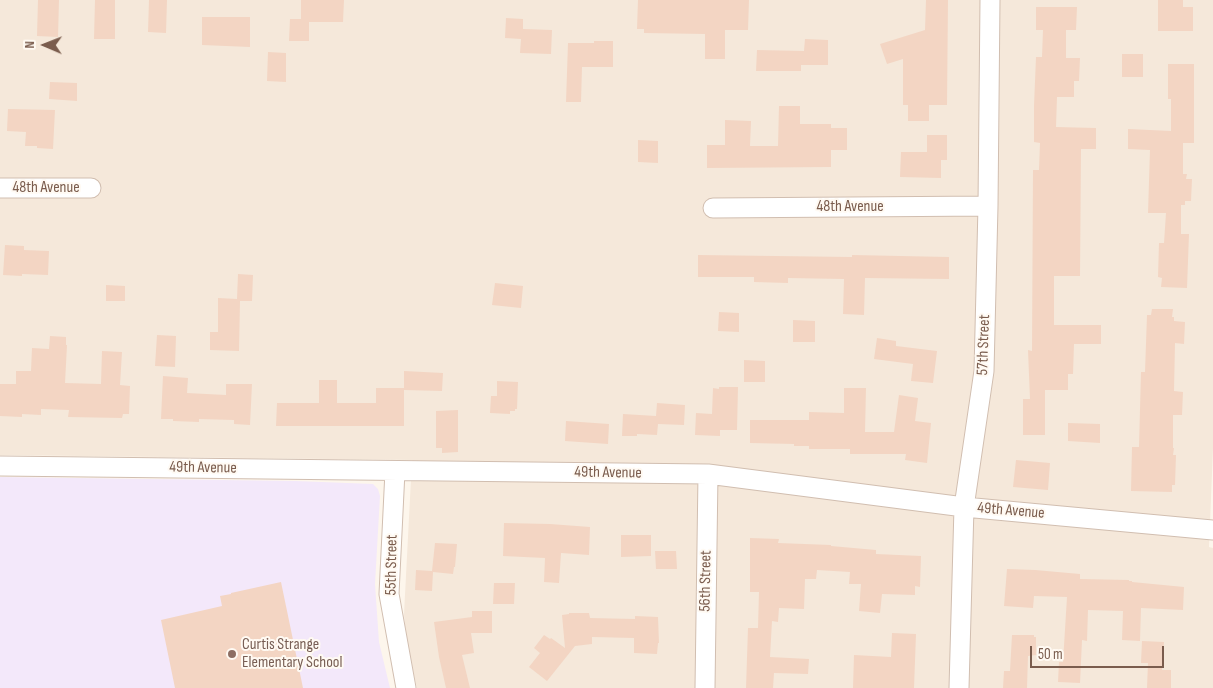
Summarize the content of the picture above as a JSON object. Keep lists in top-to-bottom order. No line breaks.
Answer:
{"streets":{"street":["48th Avenue","57th Street","49th Avenue","55th Street","56th Street"]},"crossings":[["48th Avenue","57th Street"],["57th Street","49th Avenue"],["49th Avenue","55th Street"],["49th Avenue","56th Street"]],"places":["Curtis Strange Elementary School"],"scale_bar":"50 m","north":"left"}
